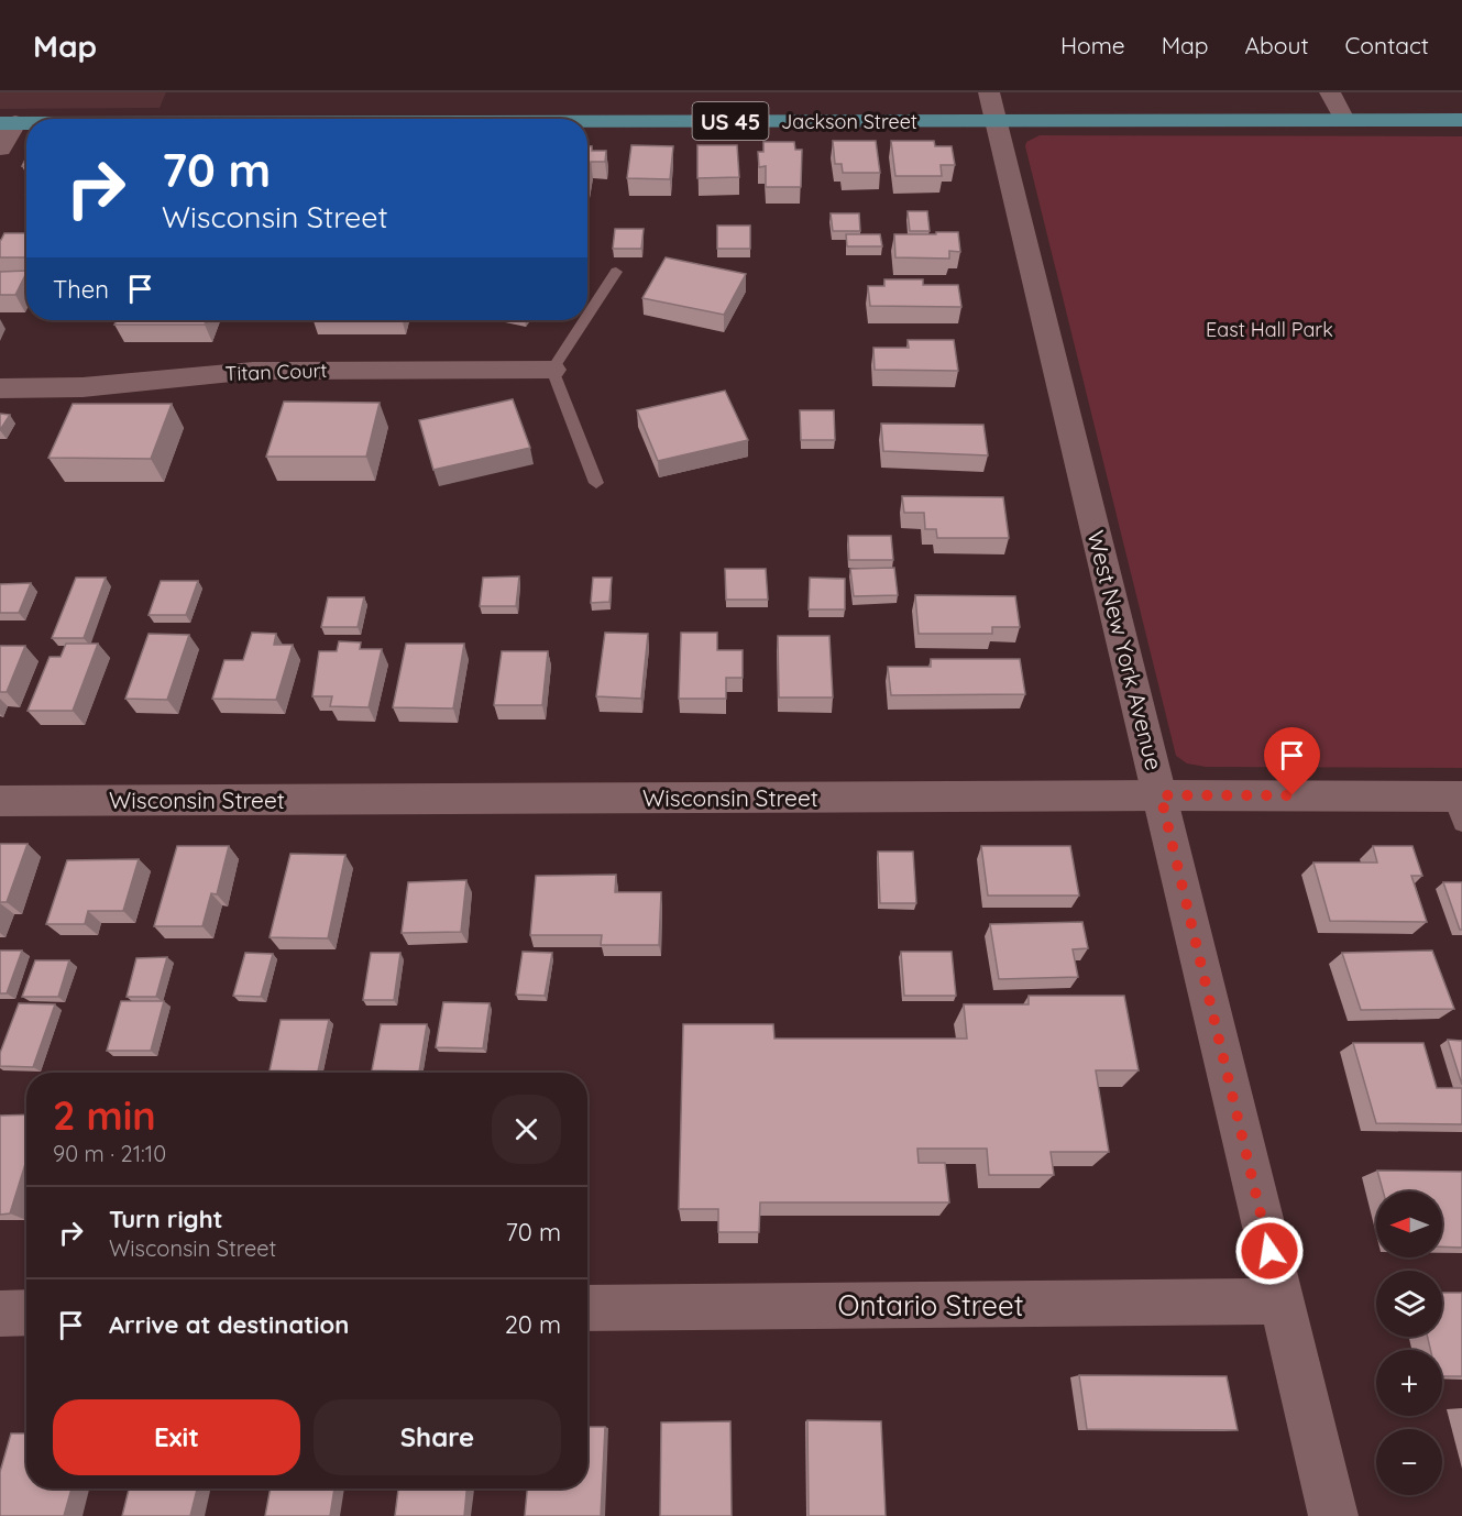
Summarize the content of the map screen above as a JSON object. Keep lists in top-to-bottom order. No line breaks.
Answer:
{"streets":{"main road":["US 45","Jackson Street"],"street":["Titan Court","West New York Avenue","Wisconsin Street","Ontario Street"]},"crossings":[["Jackson Street","West New York Avenue"],["West New York Avenue","Wisconsin Street"],["West New York Avenue","Ontario Street"]],"parks":["East Hall Park"],"north":"left","page":{"header":"Map","nav":["Home","Map","About","Contact"],"turn":["70 m","Wisconsin Street"],"then":"Then","heading":["2 min","90 m · 21:10"],"list":[{"name":"Turn right","note":"Wisconsin Street","value":"70 m"},{"name":"Arrive at destination","value":"20 m"}],"map_buttons":["+","−"],"buttons":["Exit","Share"]}}
